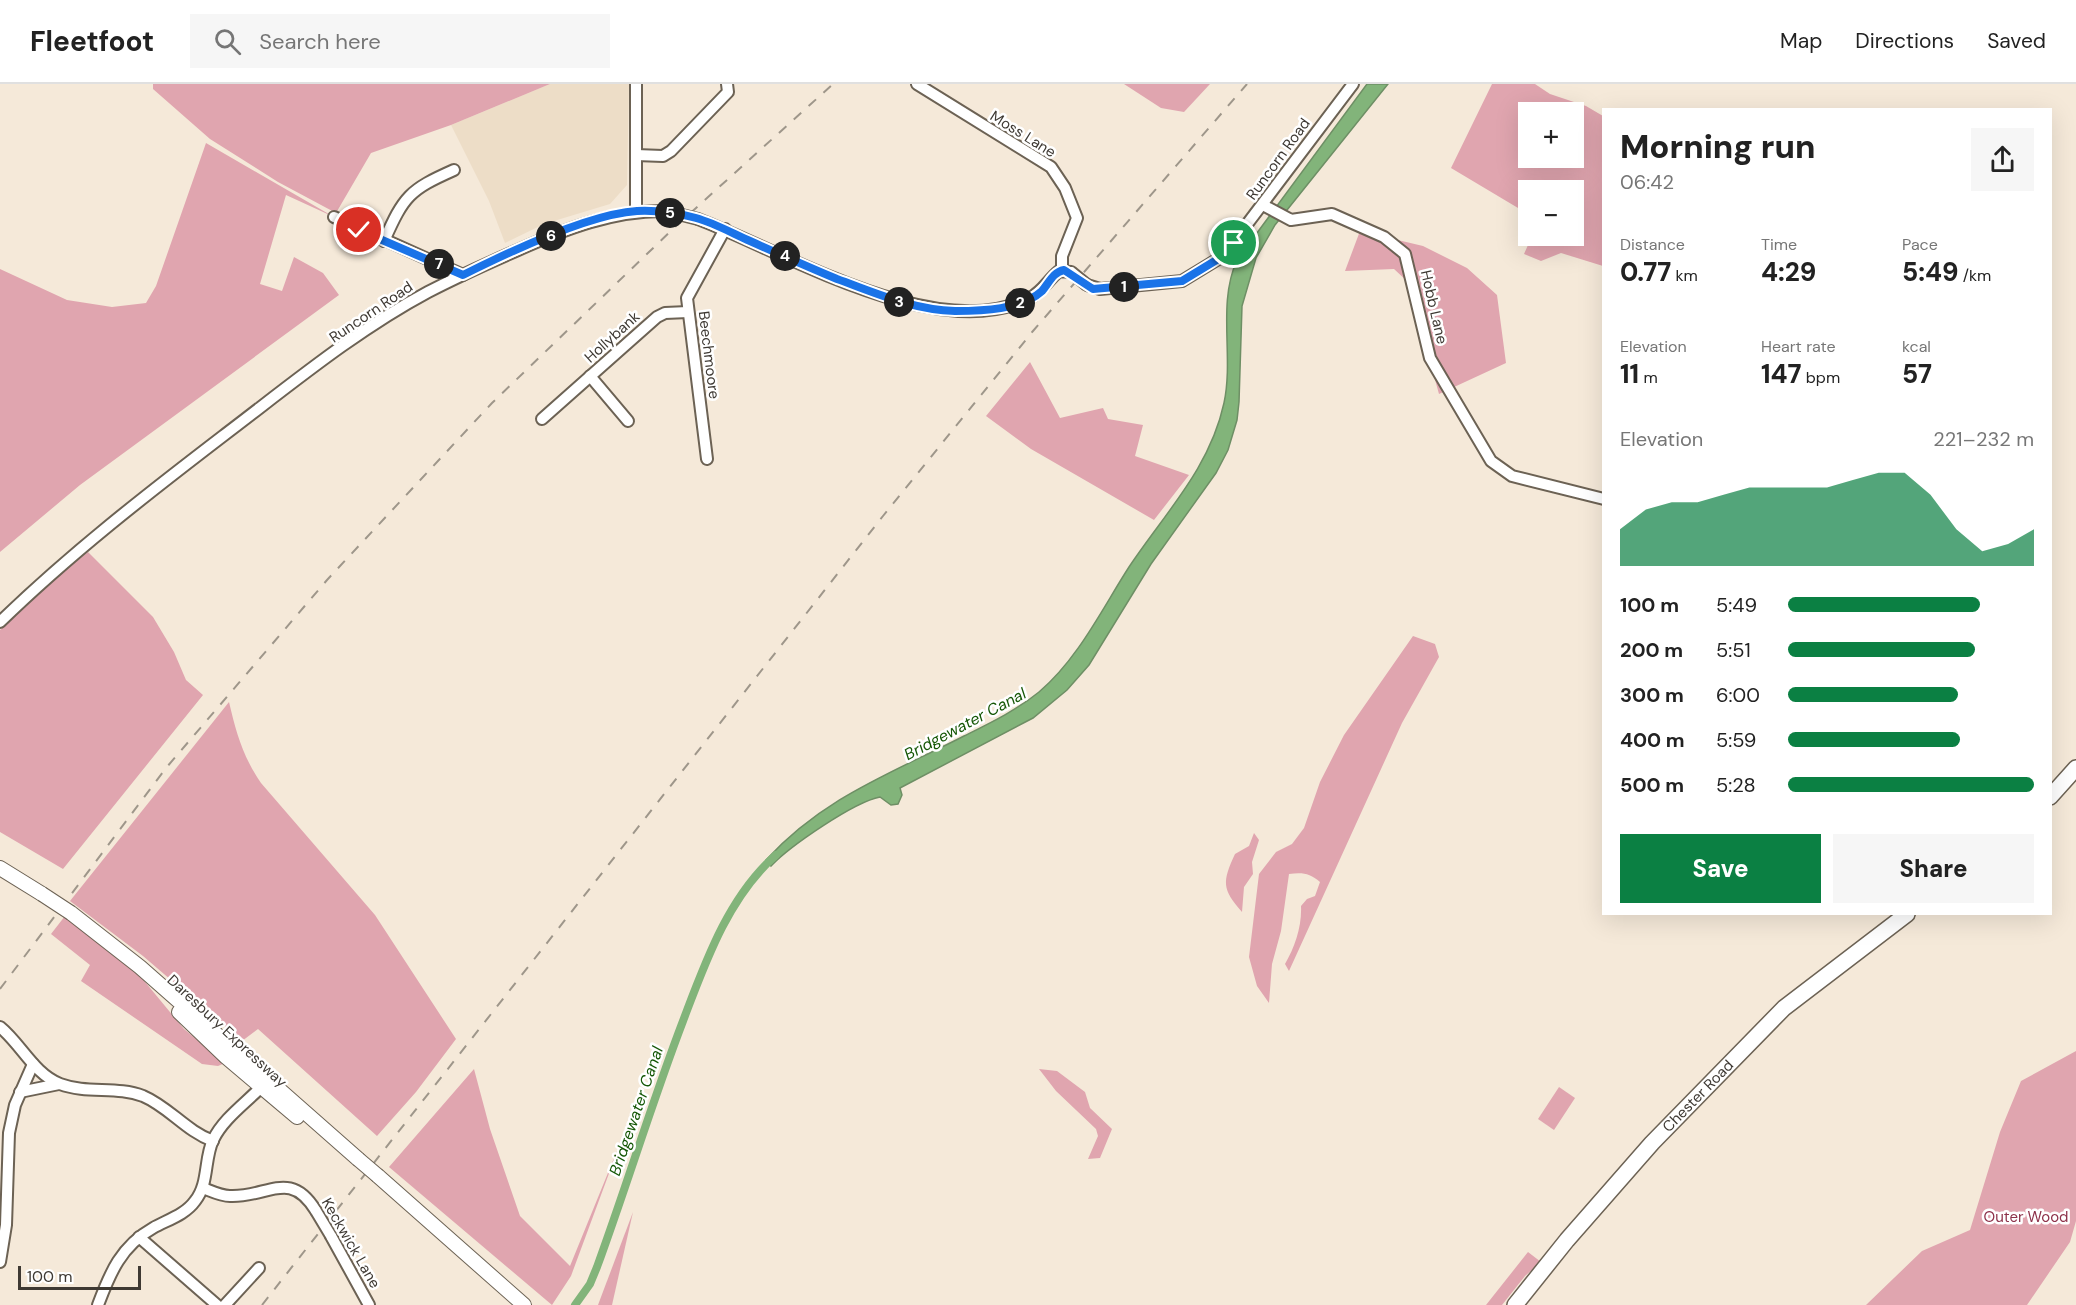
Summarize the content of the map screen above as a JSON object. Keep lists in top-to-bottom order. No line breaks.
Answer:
{"streets":{"highway":["Chester Road"],"main road":["Daresbury Expressway"],"street":["Moss Lane","Runcorn Road","Hobb Lane","Hollybank","Beechmoore","Keckwick Lane"]},"crossings":[["Moss Lane","Runcorn Road"],["Runcorn Road","Hobb Lane"],["Runcorn Road","Beechmoore"],["Hollybank","Beechmoore"]],"water":["Bridgewater Canal"],"parks":["Outer Wood"],"scale_bar":"100 m","page":{"header":"Fleetfoot","search":"Search here","nav":["Map","Directions","Saved"],"map_buttons":["+","−"],"heading":["Morning run","06:42"],"pins":["5","6","4","7","1","3","2"],"stats":[["Distance","0.77 km"],["Time","4:29"],["Pace","5:49 /km"],["Elevation","11 m"],["Heart rate","147 bpm"],["kcal","57"]],"chart":["Elevation","221–232 m"],"list":[{"name":"100 m","note":"5:49"},{"name":"200 m","note":"5:51"},{"name":"300 m","note":"6:00"},{"name":"400 m","note":"5:59"},{"name":"500 m","note":"5:28"}],"buttons":["Save","Share"],"scale":"100 m"}}
